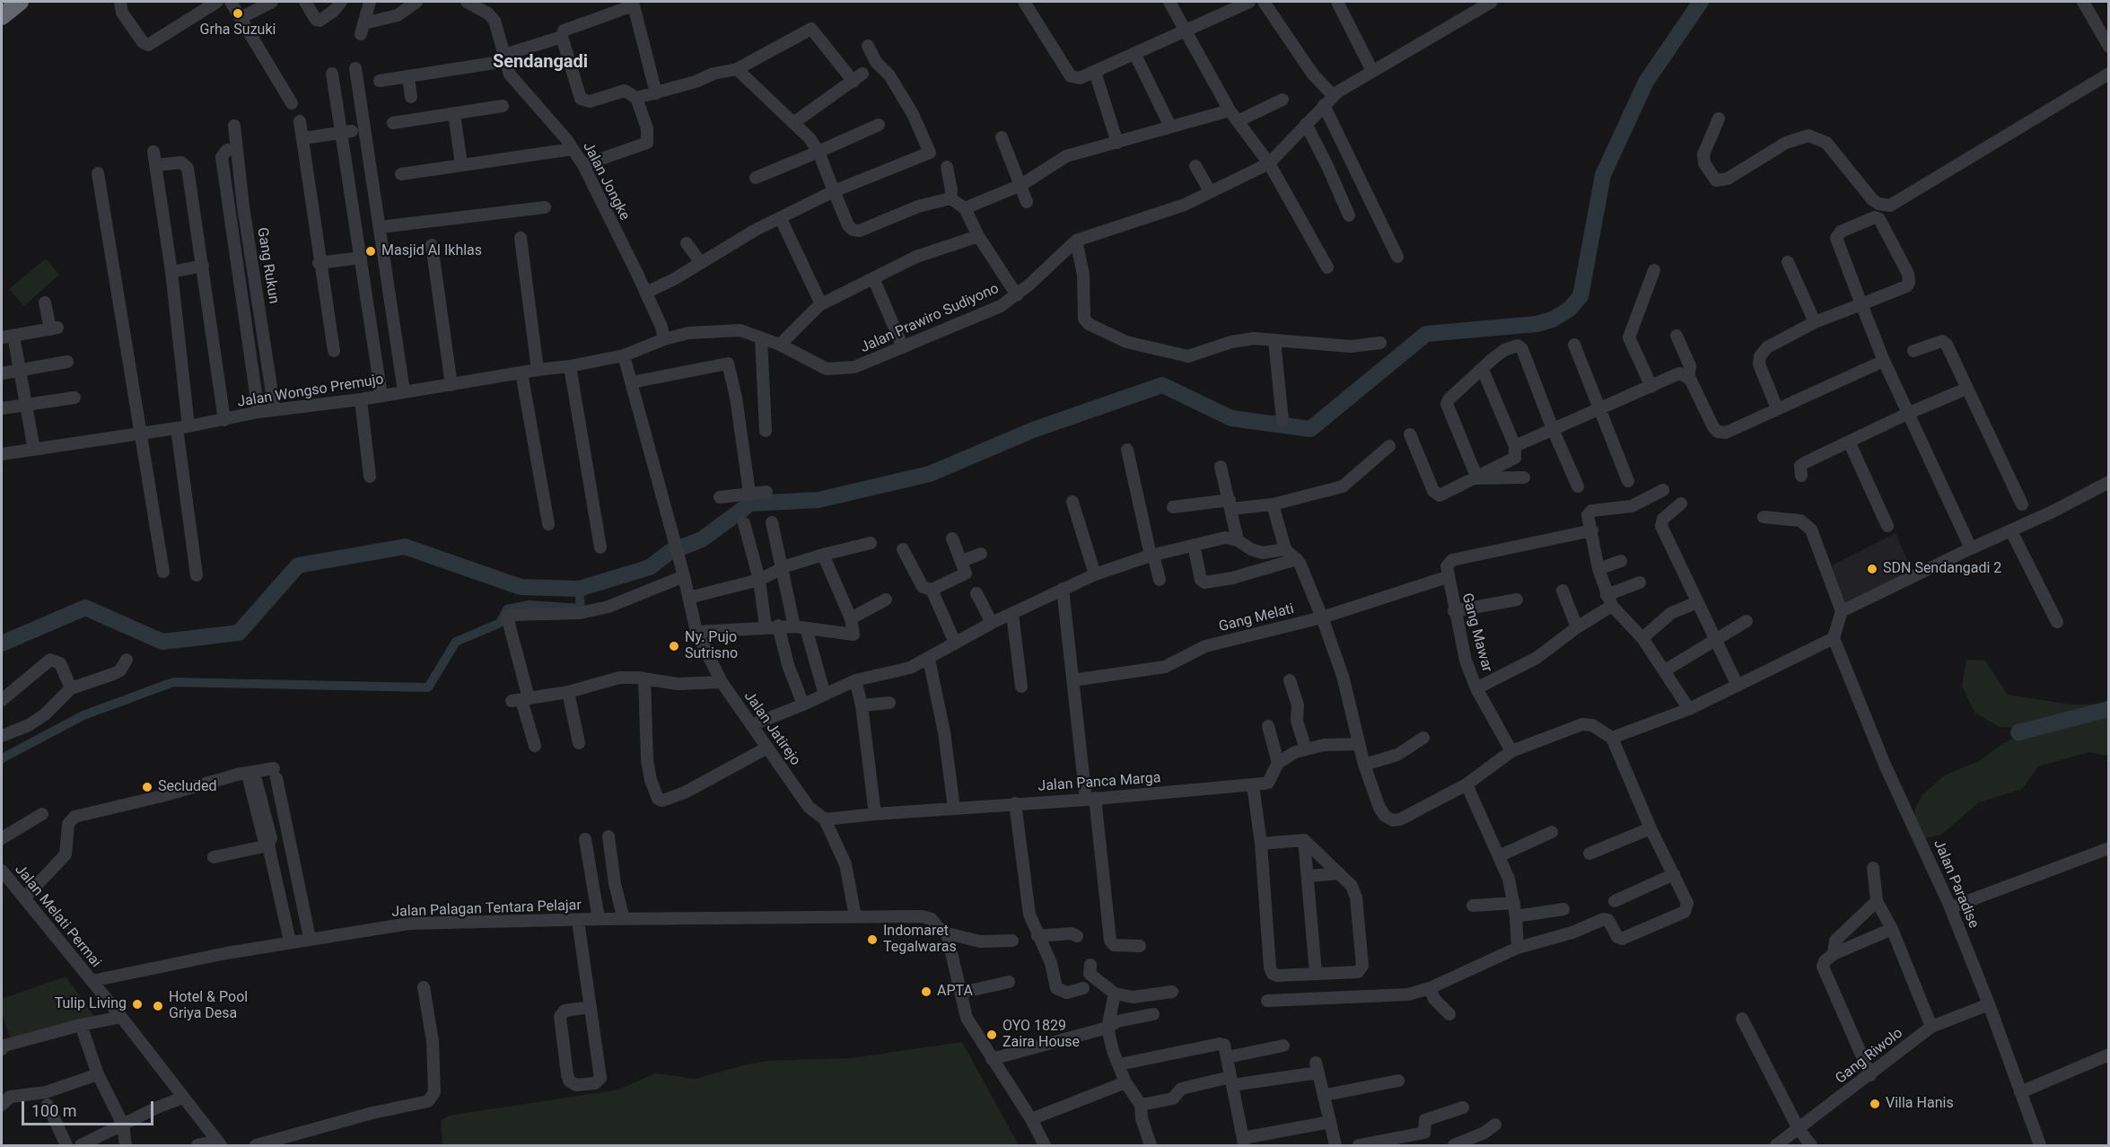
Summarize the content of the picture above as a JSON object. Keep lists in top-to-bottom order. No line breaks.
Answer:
{"streets":{"street":["Jalan Jongke","Gang Rukun","Jalan Prawiro Sudiyono","Jalan Wongso Premujo","Gang Melati","Gang Mawar","Jalan Jatirejo","Jalan Panca Marga","Jalan Paradise","Jalan Palagan Tentara Pelajar","Jalan Melati Permai","Gang Riwolo"]},"crossings":[["Jalan Jongke","Jalan Prawiro Sudiyono"],["Gang Rukun","Jalan Wongso Premujo"],["Jalan Prawiro Sudiyono","Jalan Wongso Premujo"],["Jalan Prawiro Sudiyono","Jalan Jatirejo"],["Jalan Wongso Premujo","Jalan Jatirejo"],["Gang Melati","Gang Mawar"],["Jalan Jatirejo","Jalan Panca Marga"],["Jalan Jatirejo","Jalan Palagan Tentara Pelajar"],["Jalan Paradise","Gang Riwolo"],["Jalan Palagan Tentara Pelajar","Jalan Melati Permai"]],"districts":["Sendangadi"],"places":["Grha Suzuki","Masjid Al Ikhlas","SDN Sendangadi 2","Ny. Pujo Sutrisno","Secluded","Indomaret Tegalwaras","APTA","Tulip Living","Hotel & Pool Griya Desa","OYO 1829 Zaira House","Villa Hanis"],"scale_bar":"100 m"}
